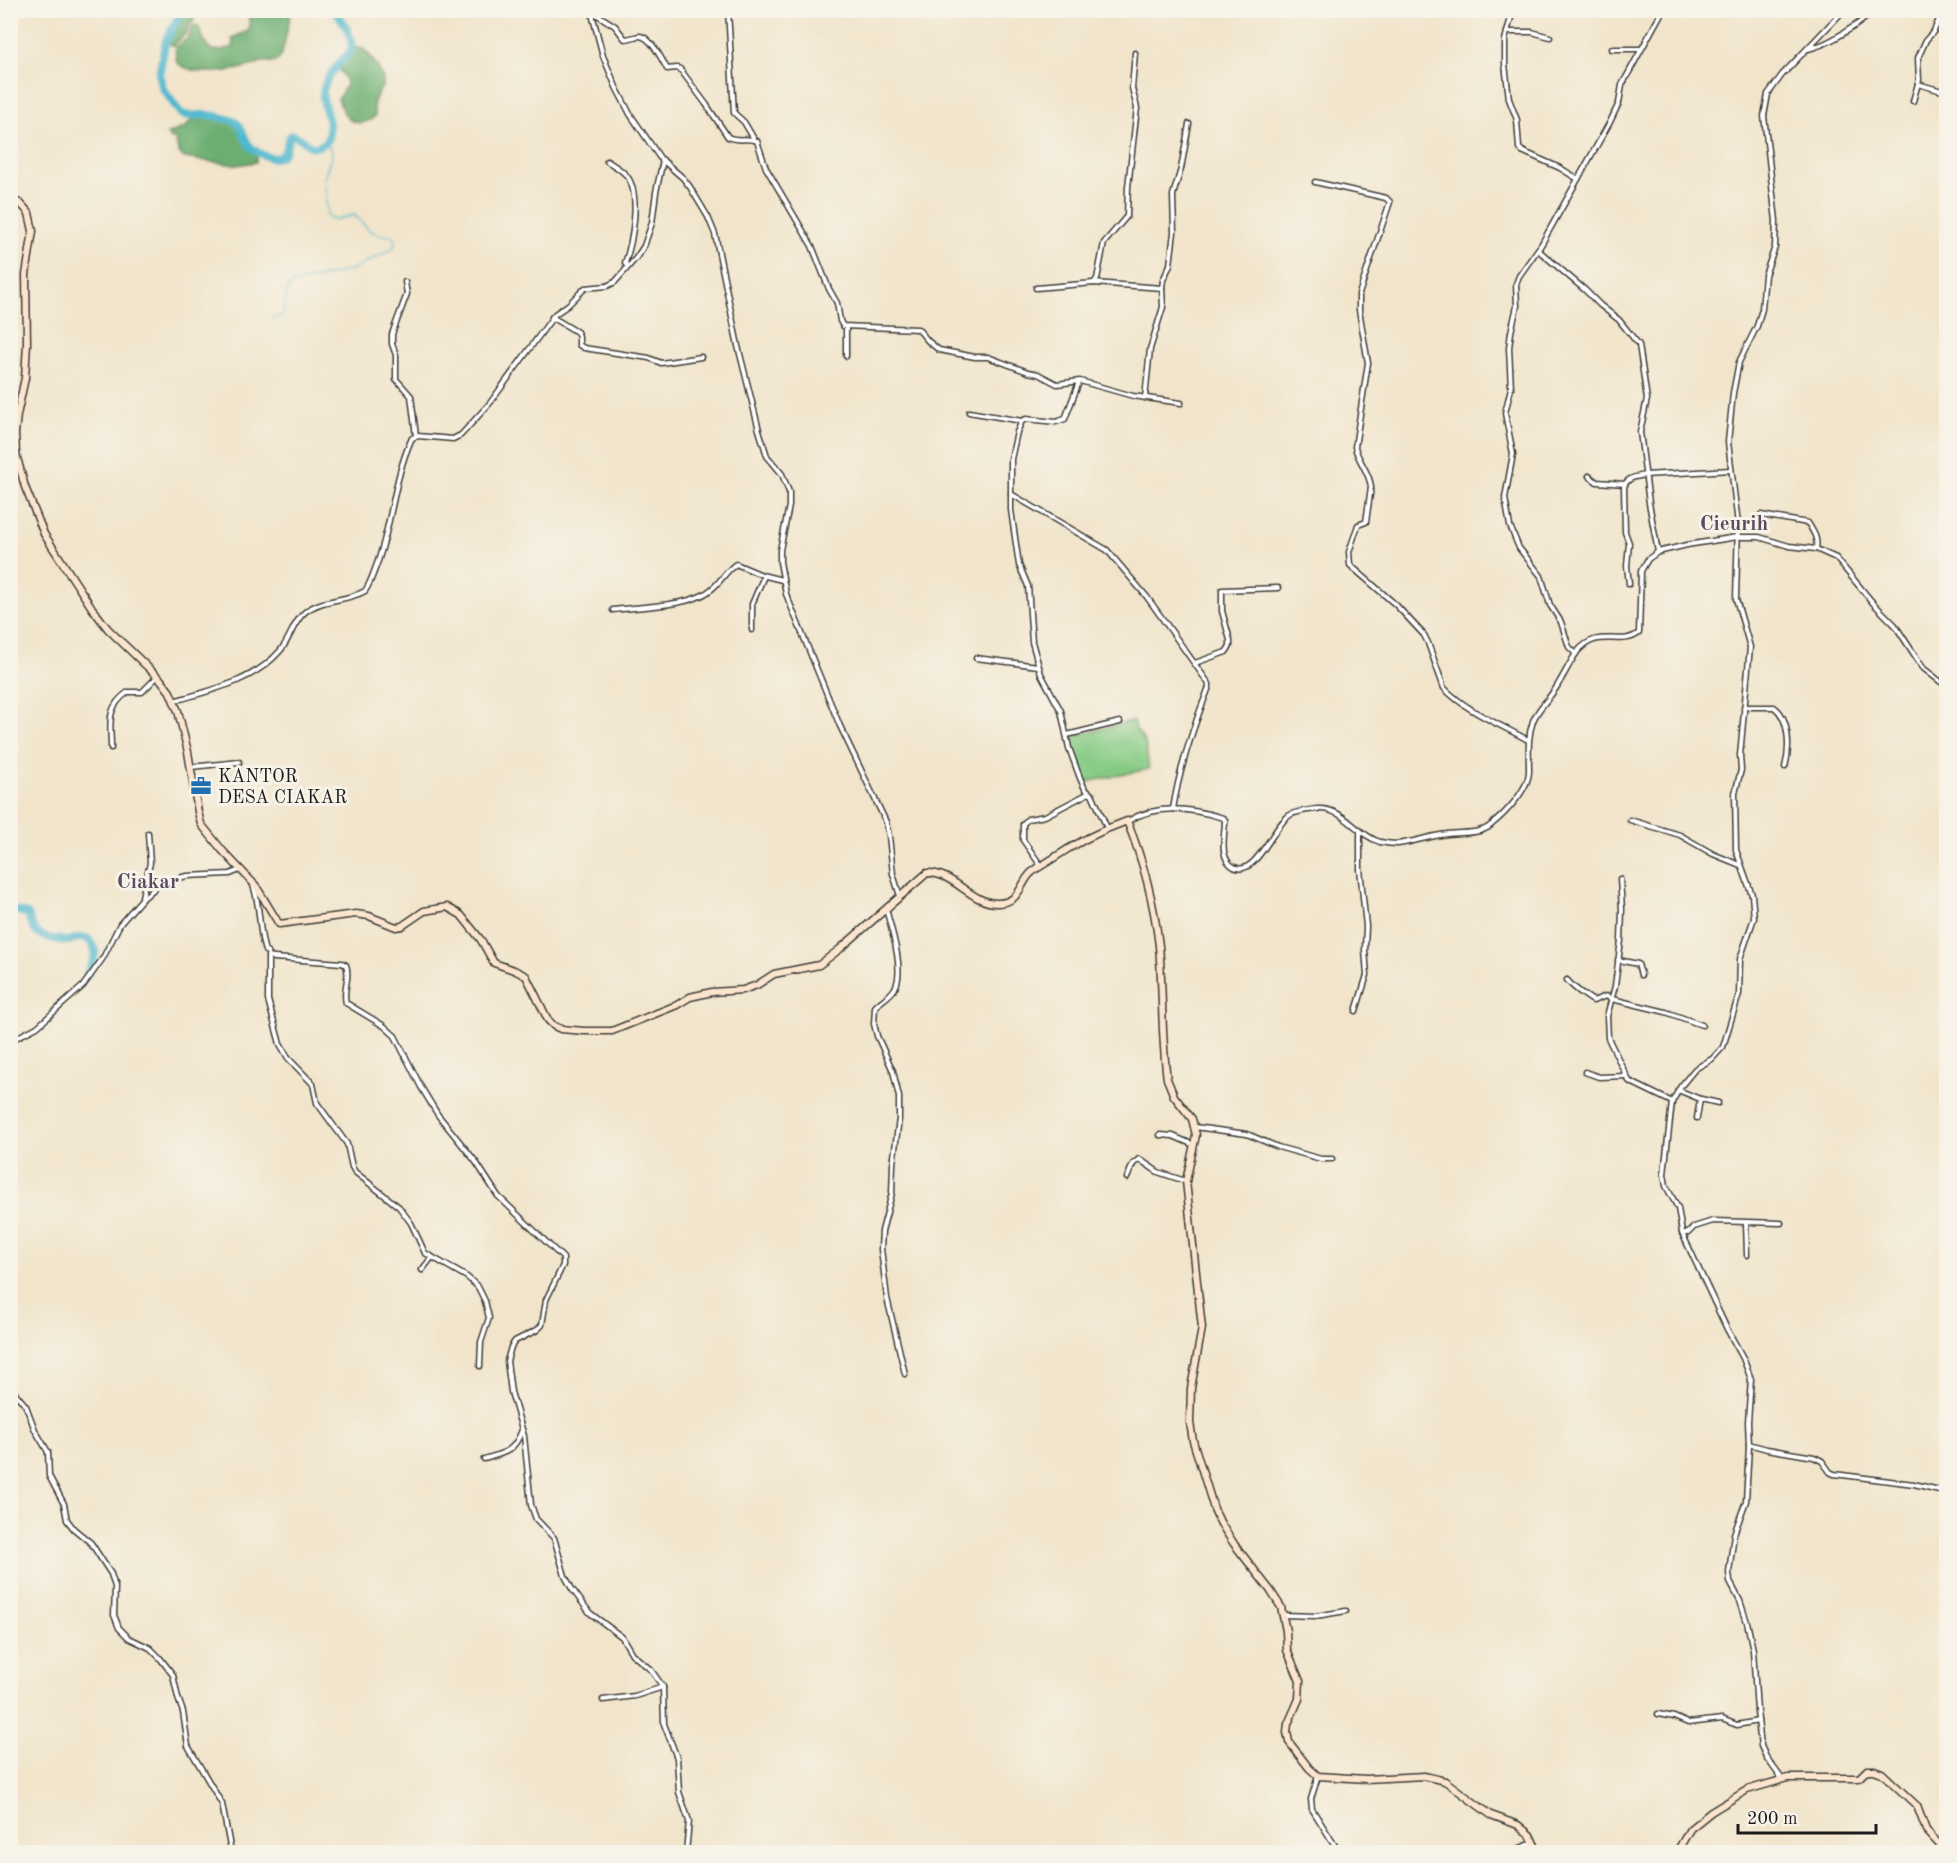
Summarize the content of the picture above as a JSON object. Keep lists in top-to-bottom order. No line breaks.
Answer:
{"districts":["Cieurih","Ciakar"],"places":{"office":["KANTOR DESA CIAKAR"]},"scale_bar":"200 m"}
